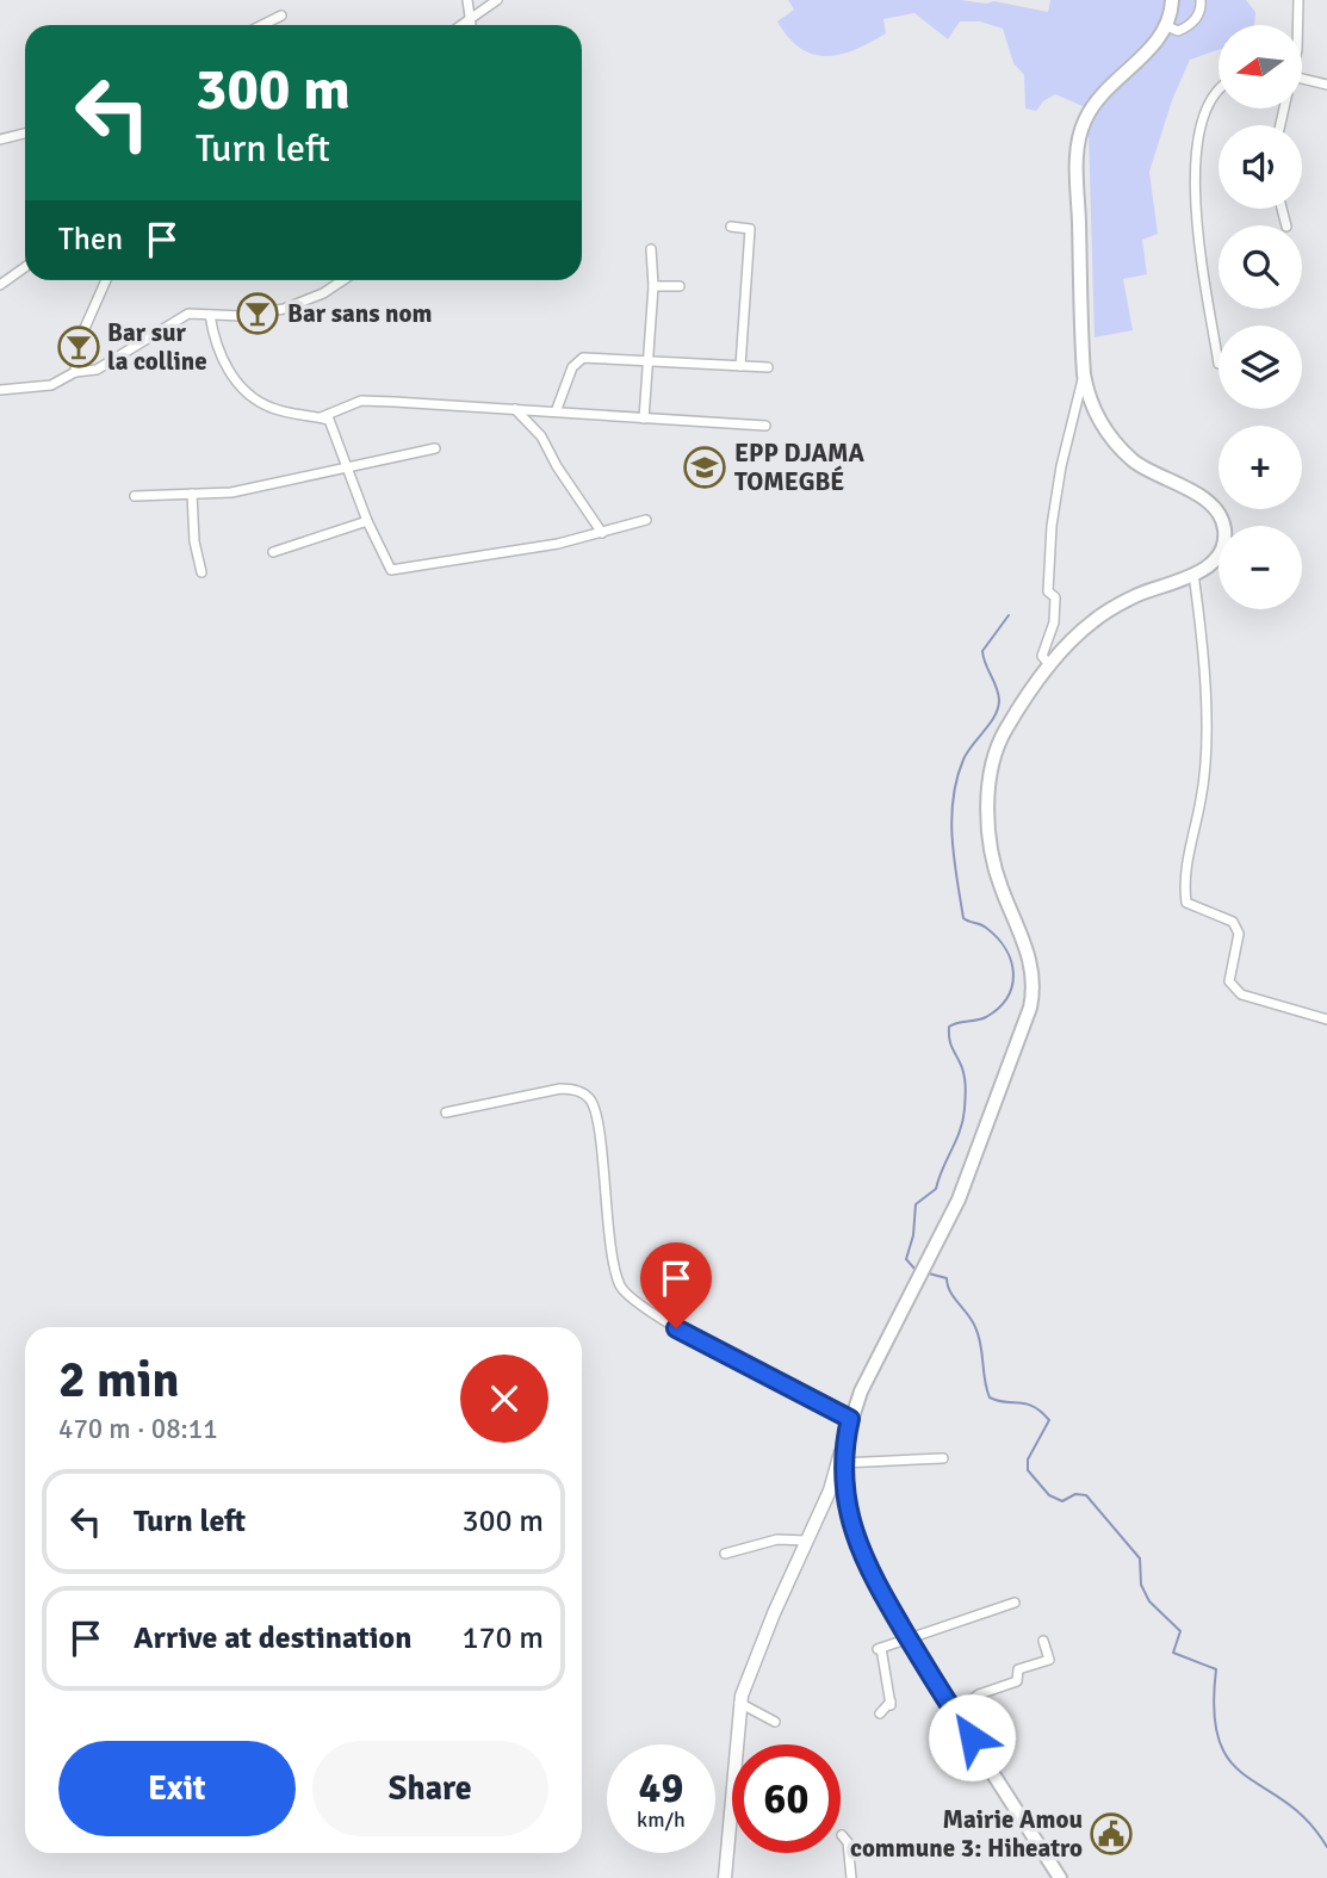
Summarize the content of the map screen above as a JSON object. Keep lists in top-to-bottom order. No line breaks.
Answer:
{"places":{"bar":["Bar sans nom","Bar sur la colline"],"school or university":["EPP DJAMA TOMEGBÉ"],"public building":["Mairie Amou commune 3: Hiheatro"]},"north":"left","page":{"map_buttons":["+","−"],"turn":["300 m","Turn left"],"then":"Then","heading":["2 min","470 m · 08:11"],"list":[{"name":"Turn left","value":"300 m"},{"name":"Arrive at destination","value":"170 m"}],"buttons":["Exit","Share"],"speed":"49 km/h","limit":"60"}}
